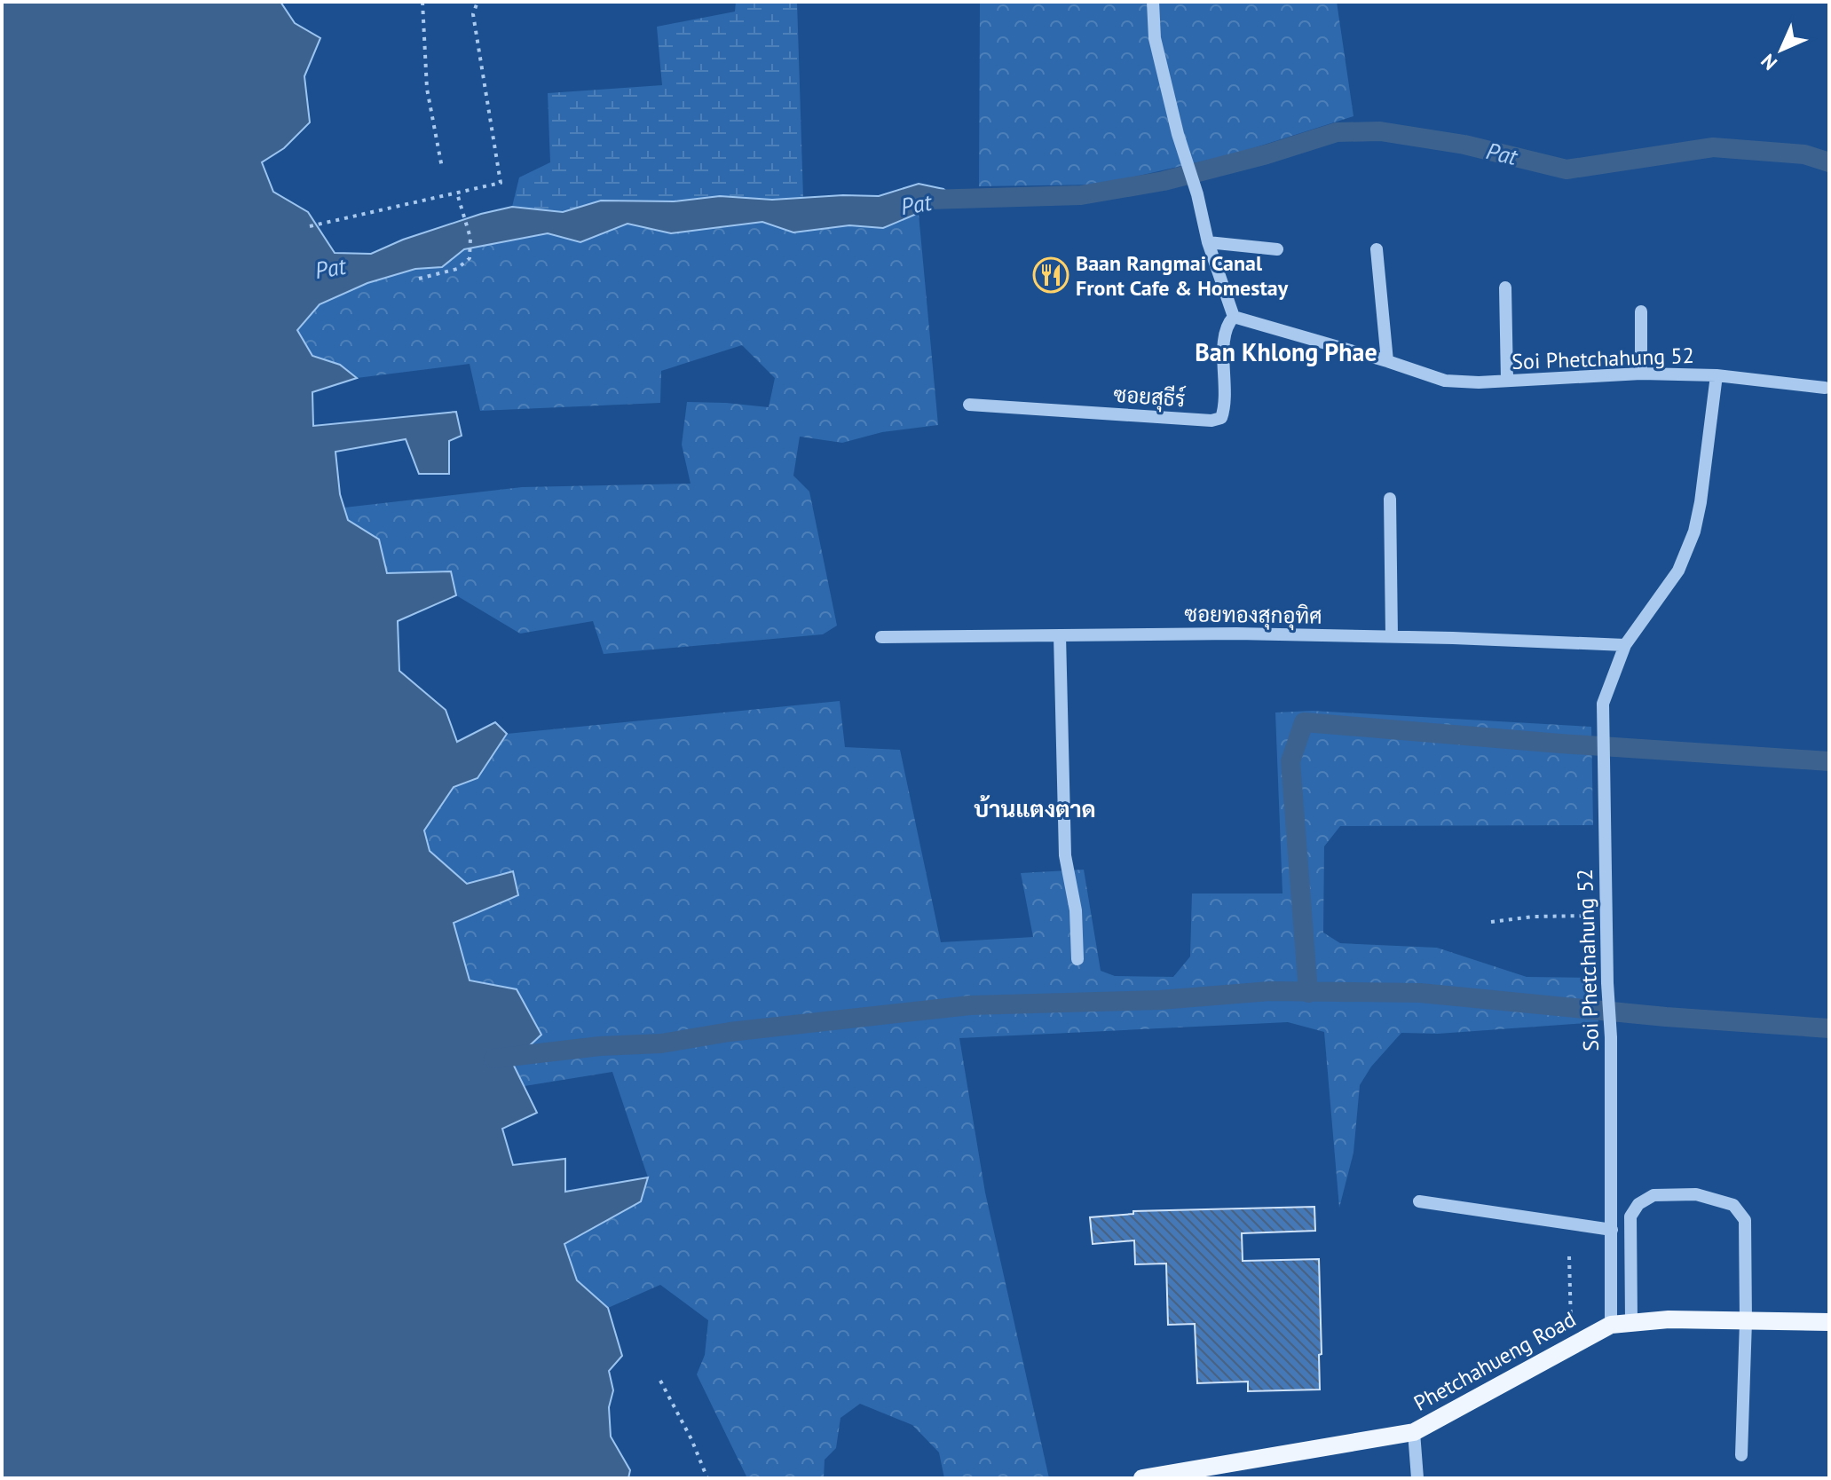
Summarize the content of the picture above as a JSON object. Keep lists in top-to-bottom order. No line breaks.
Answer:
{"streets":{"main road":["Phetchahueng Road"],"street":["Soi Phetchahung 52","ซอยสุธีร์","ซอยทองสุกอุทิศ"]},"crossings":[["Soi Phetchahung 52","ซอยสุธีร์"],["Soi Phetchahung 52","ซอยทองสุกอุทิศ"],["Soi Phetchahung 52","Phetchahueng Road"]],"districts":["Ban Khlong Phae","บ้านแตงตาด"],"water":["Pat"],"places":{"restaurant":["Baan Rangmai Canal Front Cafe & Homestay"]},"north":"bottom left"}
